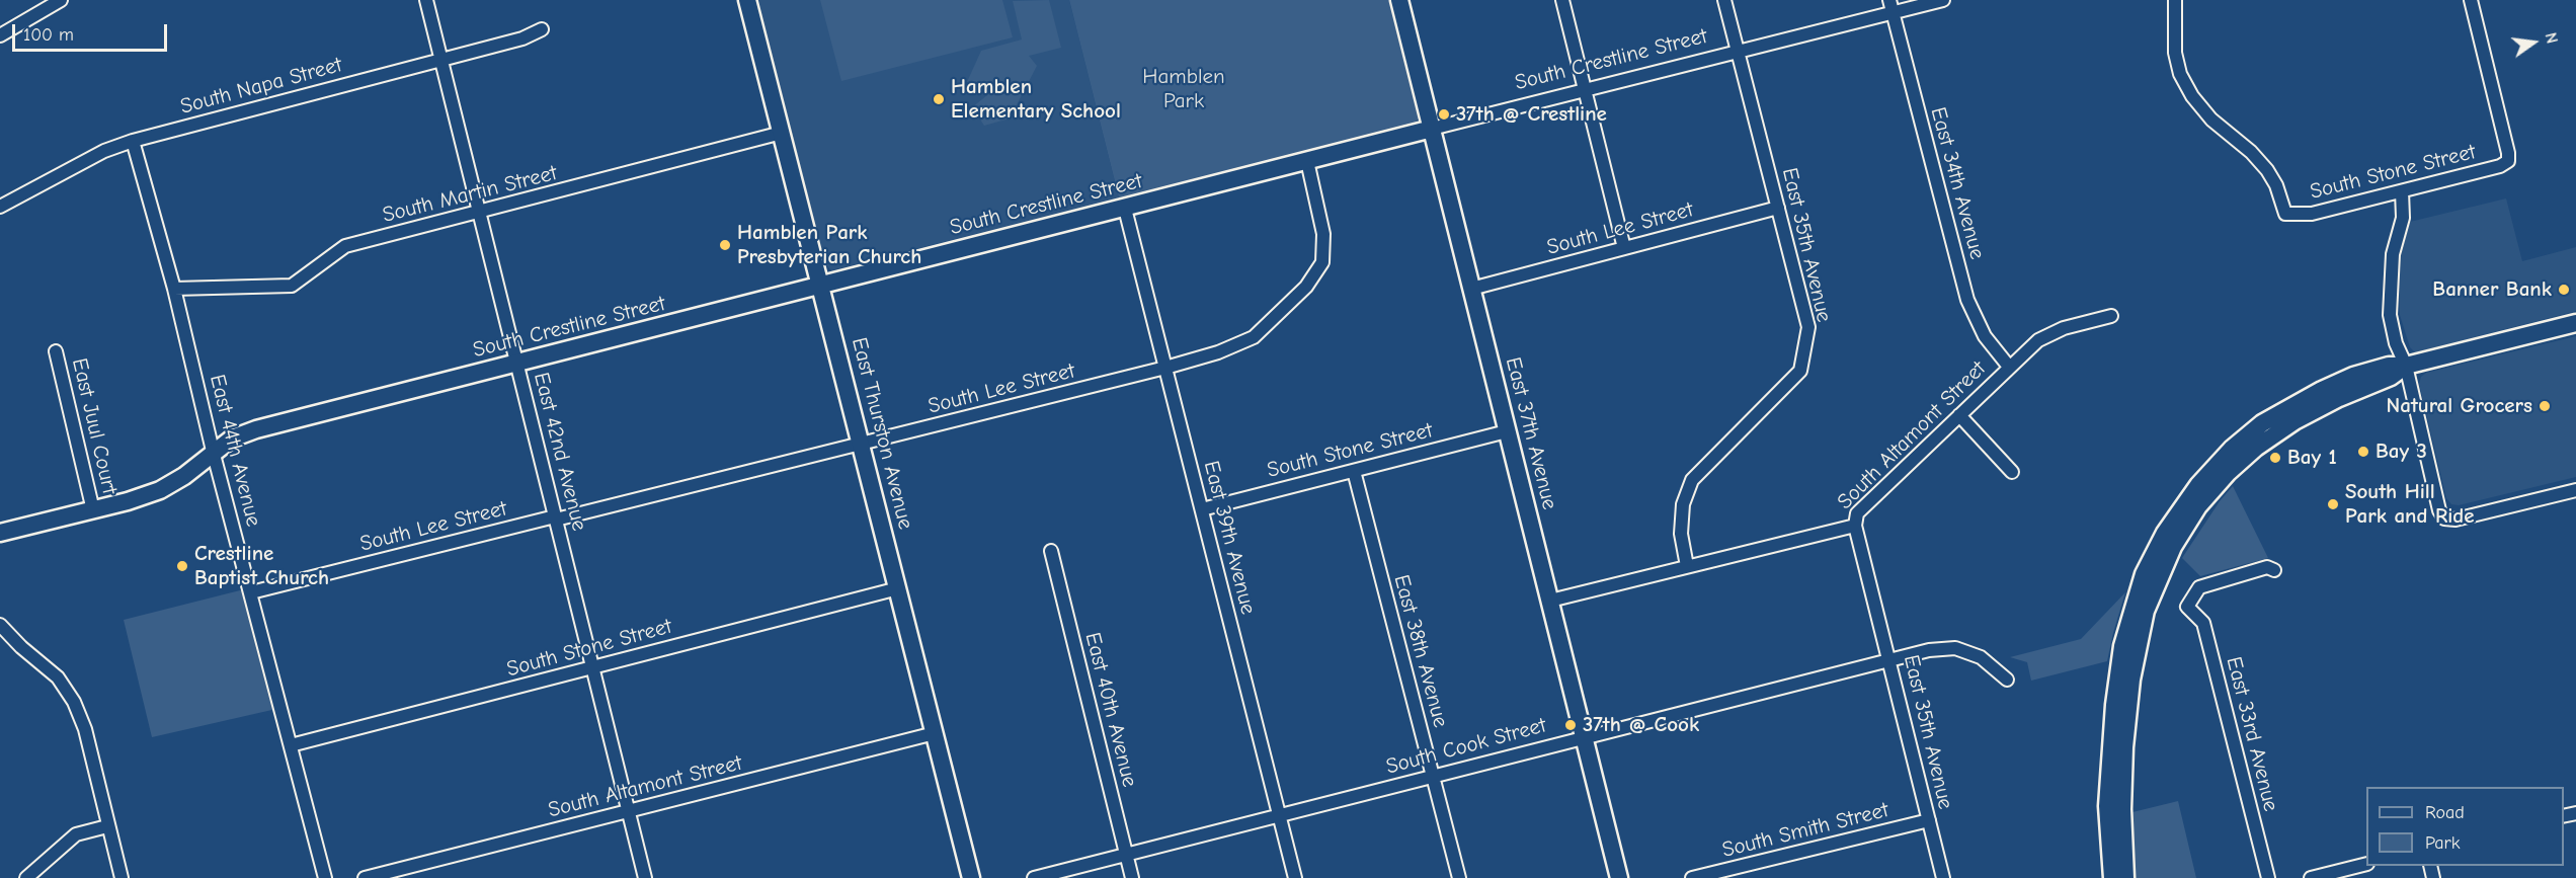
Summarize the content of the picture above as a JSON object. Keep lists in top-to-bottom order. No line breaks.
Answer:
{"streets":{"street":["South Crestline Street","South Napa Street","South Stone Street","East 34th Avenue","South Martin Street","South Lee Street","East 35th Avenue","East Juul Court","East Thurston Avenue","East 37th Avenue","South Altamont Street","East 44th Avenue","East 42nd Avenue","East 39th Avenue","East 38th Avenue","East 40th Avenue","East 33rd Avenue","South Cook Street","South Smith Street"]},"crossings":[["South Crestline Street","East 34th Avenue"],["South Crestline Street","South Lee Street"],["South Crestline Street","East 35th Avenue"],["South Crestline Street","East Juul Court"],["South Crestline Street","East Thurston Avenue"],["South Crestline Street","East 37th Avenue"],["South Crestline Street","East 44th Avenue"],["South Crestline Street","East 42nd Avenue"],["South Crestline Street","East 39th Avenue"],["South Napa Street","East 44th Avenue"],["South Napa Street","East 42nd Avenue"],["South Stone Street","East Thurston Avenue"],["South Stone Street","East 37th Avenue"],["South Stone Street","East 44th Avenue"],["South Stone Street","East 42nd Avenue"],["South Stone Street","East 39th Avenue"],["South Stone Street","East 38th Avenue"],["East 34th Avenue","South Altamont Street"],["South Martin Street","East Thurston Avenue"],["South Martin Street","East 44th Avenue"],["South Martin Street","East 42nd Avenue"],["South Lee Street","East 35th Avenue"],["South Lee Street","East Thurston Avenue"],["South Lee Street","East 37th Avenue"],["South Lee Street","East 44th Avenue"],["South Lee Street","East 42nd Avenue"],["South Lee Street","East 39th Avenue"],["East 35th Avenue","South Altamont Street"],["East 35th Avenue","South Cook Street"],["East 35th Avenue","South Smith Street"],["East Thurston Avenue","South Altamont Street"],["East 37th Avenue","South Altamont Street"],["East 37th Avenue","South Cook Street"],["South Altamont Street","East 42nd Avenue"],["East 39th Avenue","South Cook Street"],["East 38th Avenue","South Cook Street"],["East 40th Avenue","South Cook Street"]],"parks":["Hamblen Park"],"places":["Hamblen Elementary School","37th @ Crestline","Hamblen Park Presbyterian Church","Banner Bank","Natural Grocers","Bay 3","Bay 1","South Hill Park and Ride","Crestline Baptist Church","37th @ Cook"],"legend":["Road","Park"],"scale_bar":"100 m","north":"right"}
